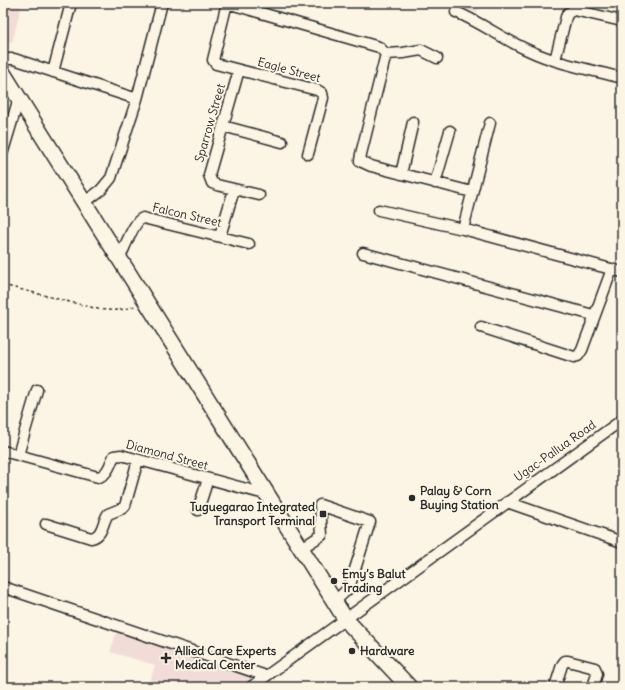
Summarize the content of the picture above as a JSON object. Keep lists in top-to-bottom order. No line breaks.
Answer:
{"streets":{"street":["Eagle Street","Sparrow Street","Falcon Street","Ugac-Pallua Road","Diamond Street"]},"crossings":[["Eagle Street","Sparrow Street"]],"places":{"other":["Palay & Corn Buying Station","Emy’s Balut Trading","Hardware"],"transit":["Tuguegarao Integrated Transport Terminal"],"health":["Allied Care Experts Medical Center"]}}
